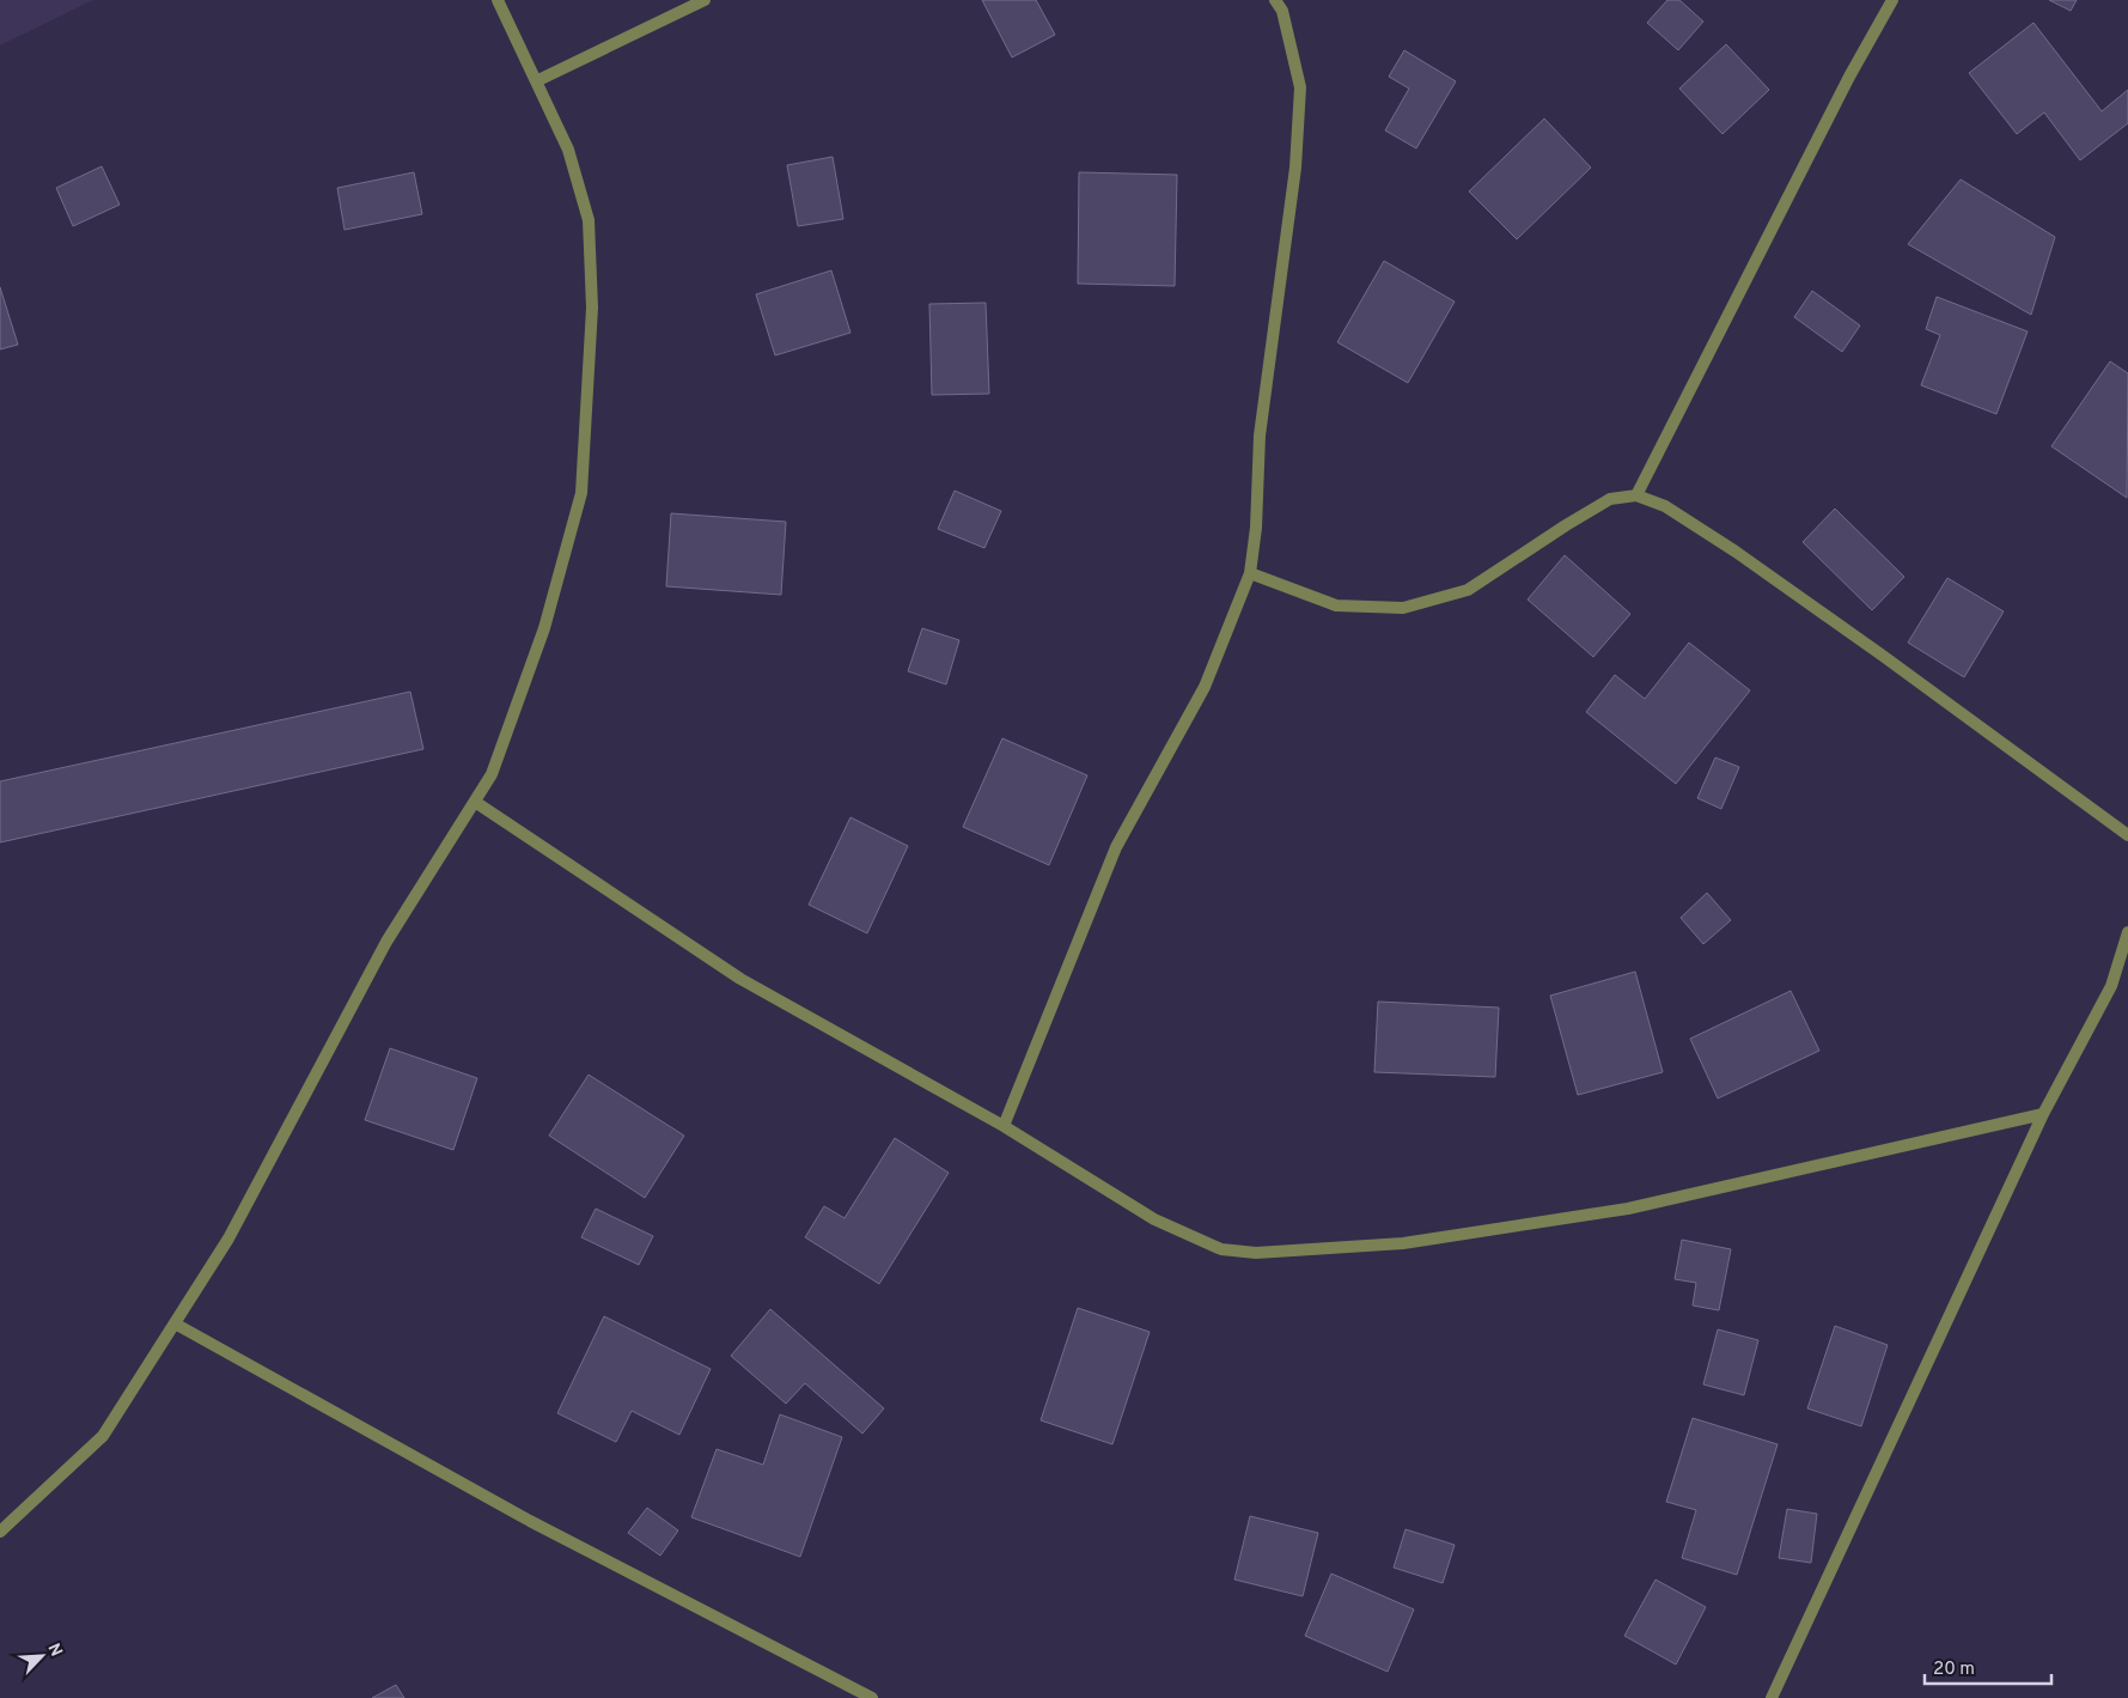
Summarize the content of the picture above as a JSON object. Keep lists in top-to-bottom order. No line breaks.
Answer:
{"scale_bar":"20 m","north":"top right"}
